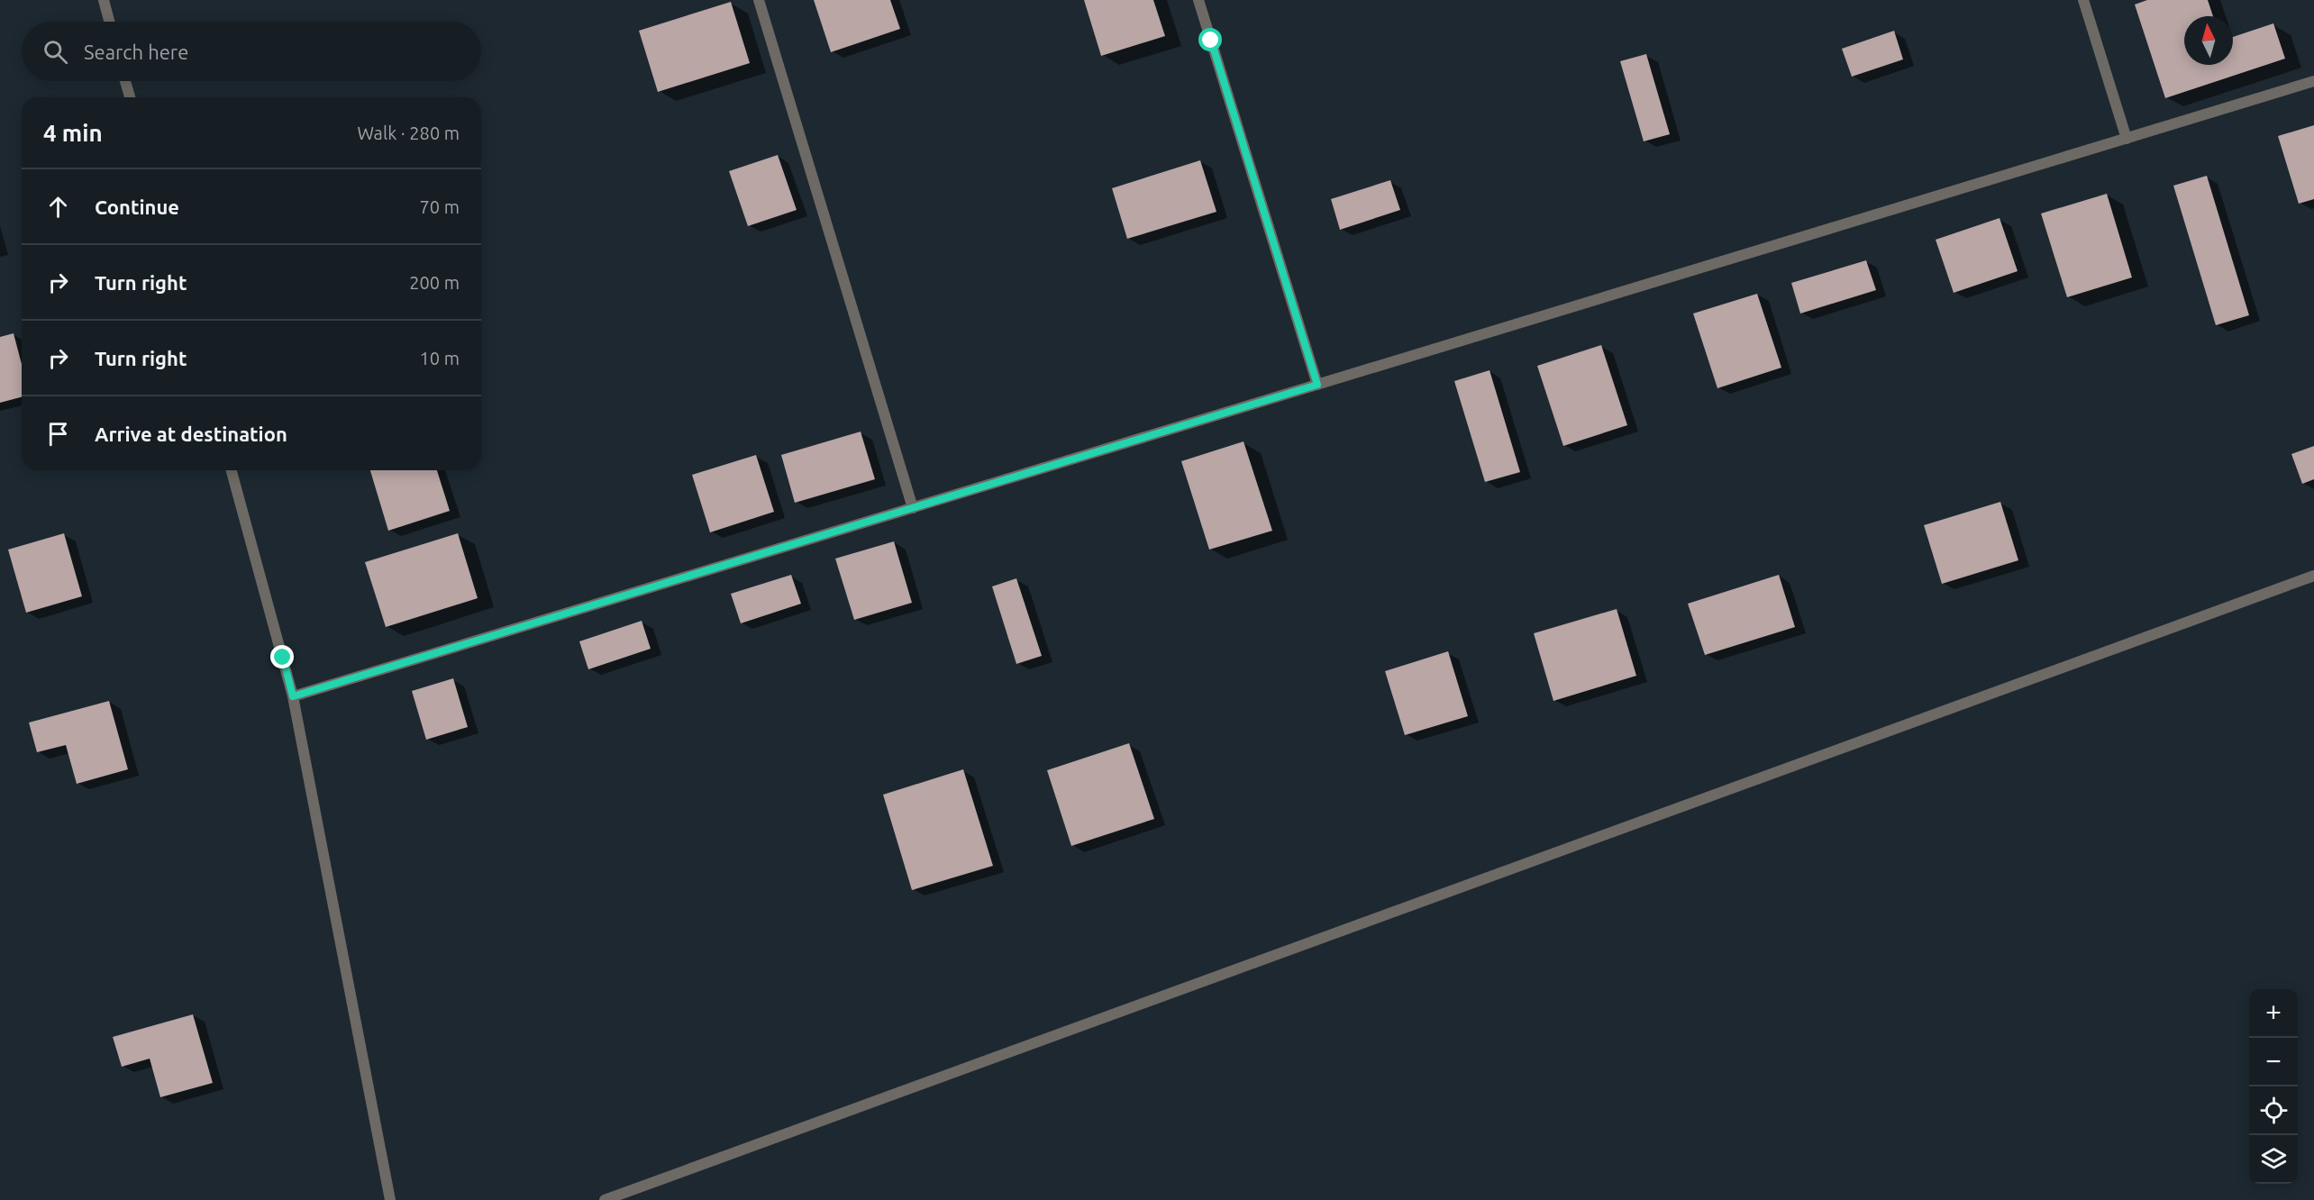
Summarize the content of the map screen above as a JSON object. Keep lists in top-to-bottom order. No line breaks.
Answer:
{"north":"top","page":{"search":"Search here","heading":["4 min","Walk · 280 m"],"list":[["Continue","70 m"],["Turn right","200 m"],["Turn right","10 m"],"Arrive at destination"],"map_buttons":["+","−"]}}
